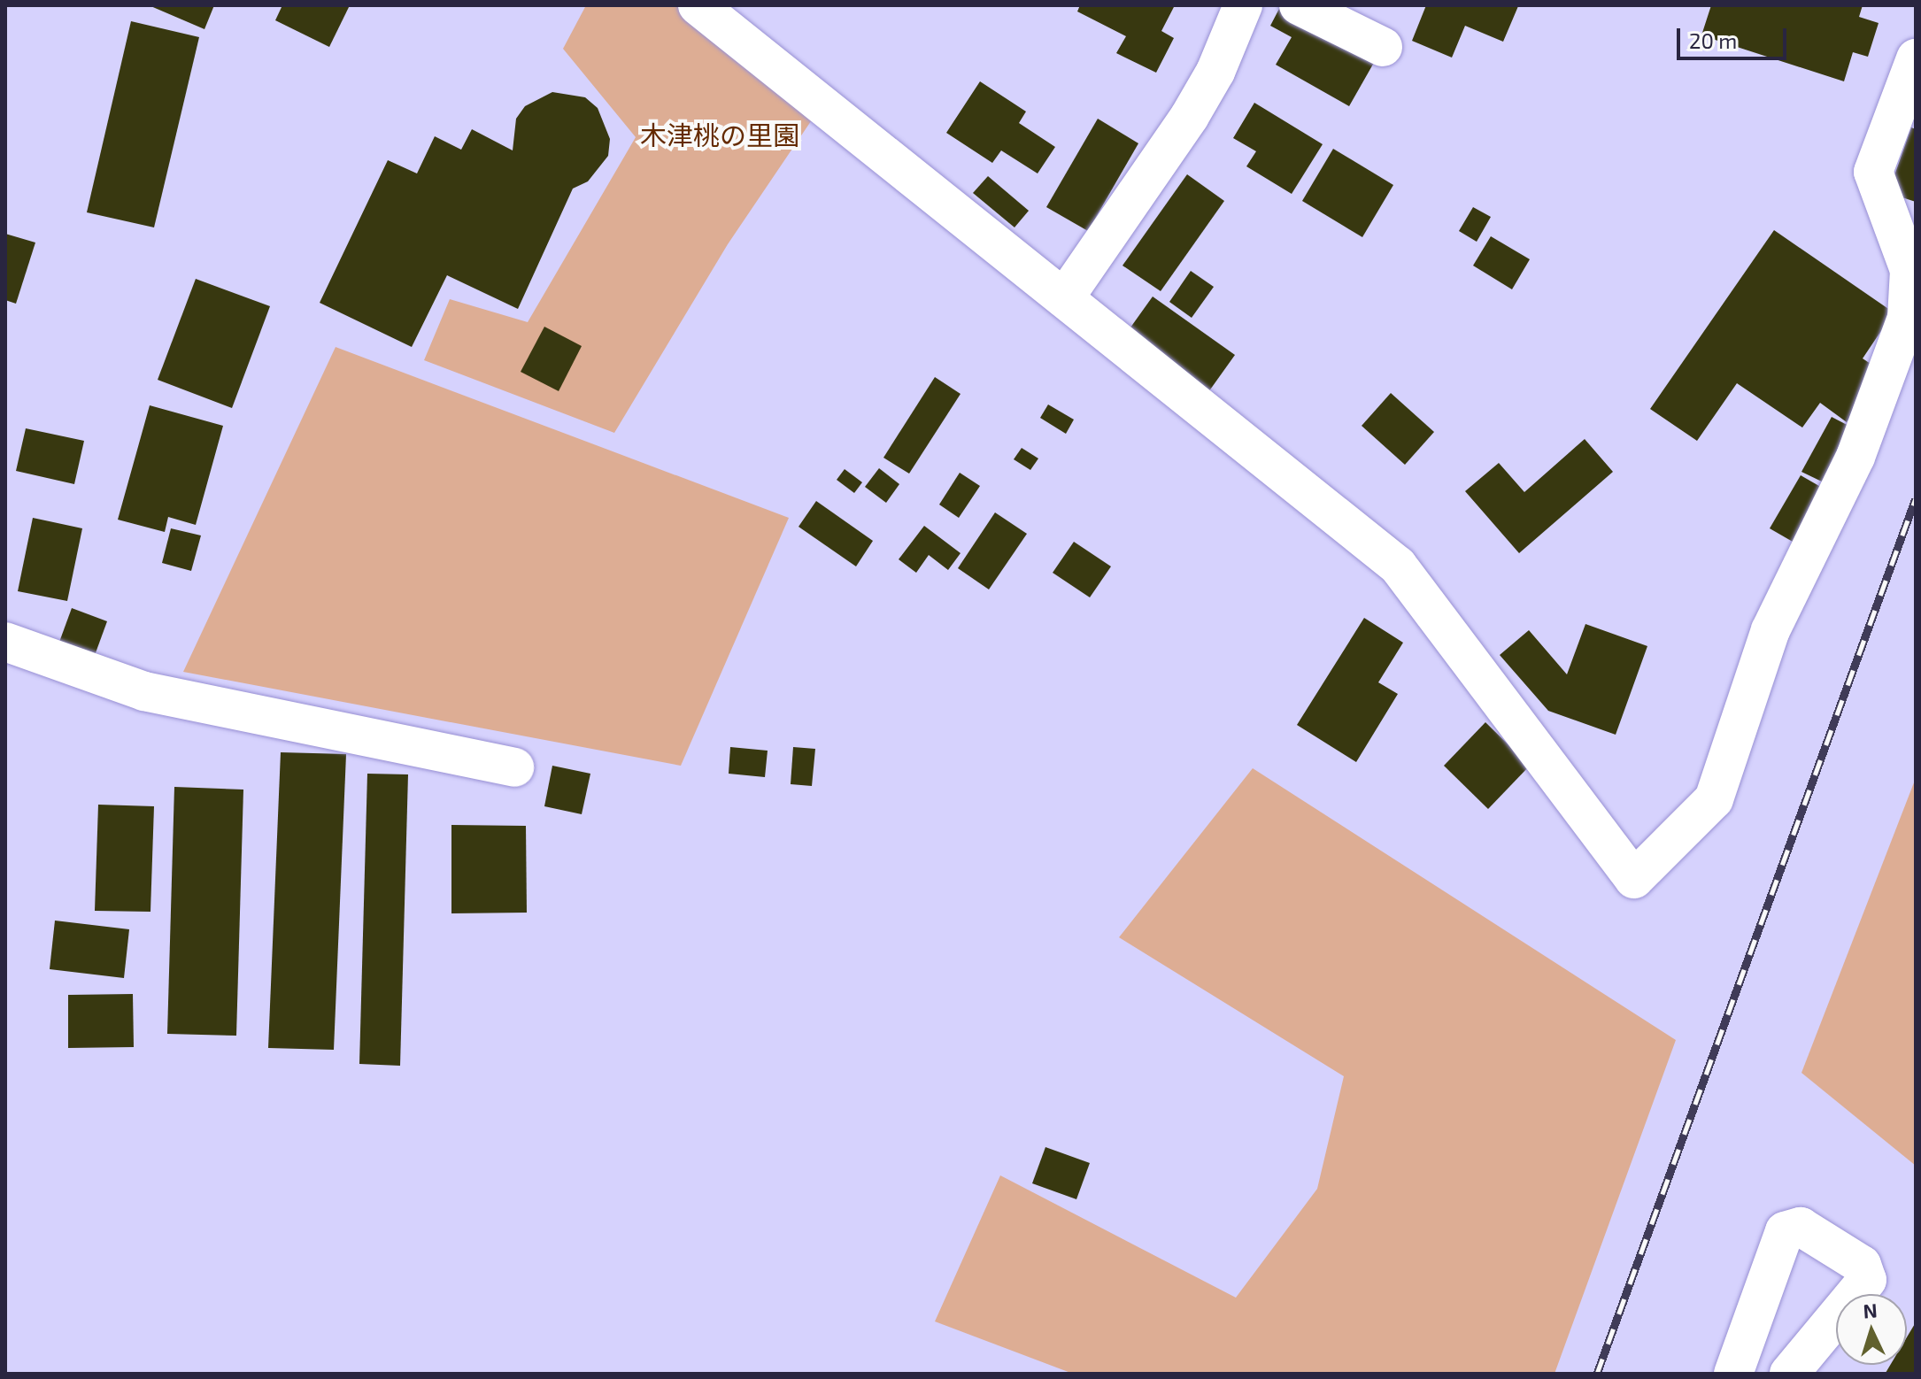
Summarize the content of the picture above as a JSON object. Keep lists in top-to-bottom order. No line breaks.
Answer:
{"parks":["木津桃の里園"],"scale_bar":"20 m","north":"top"}
